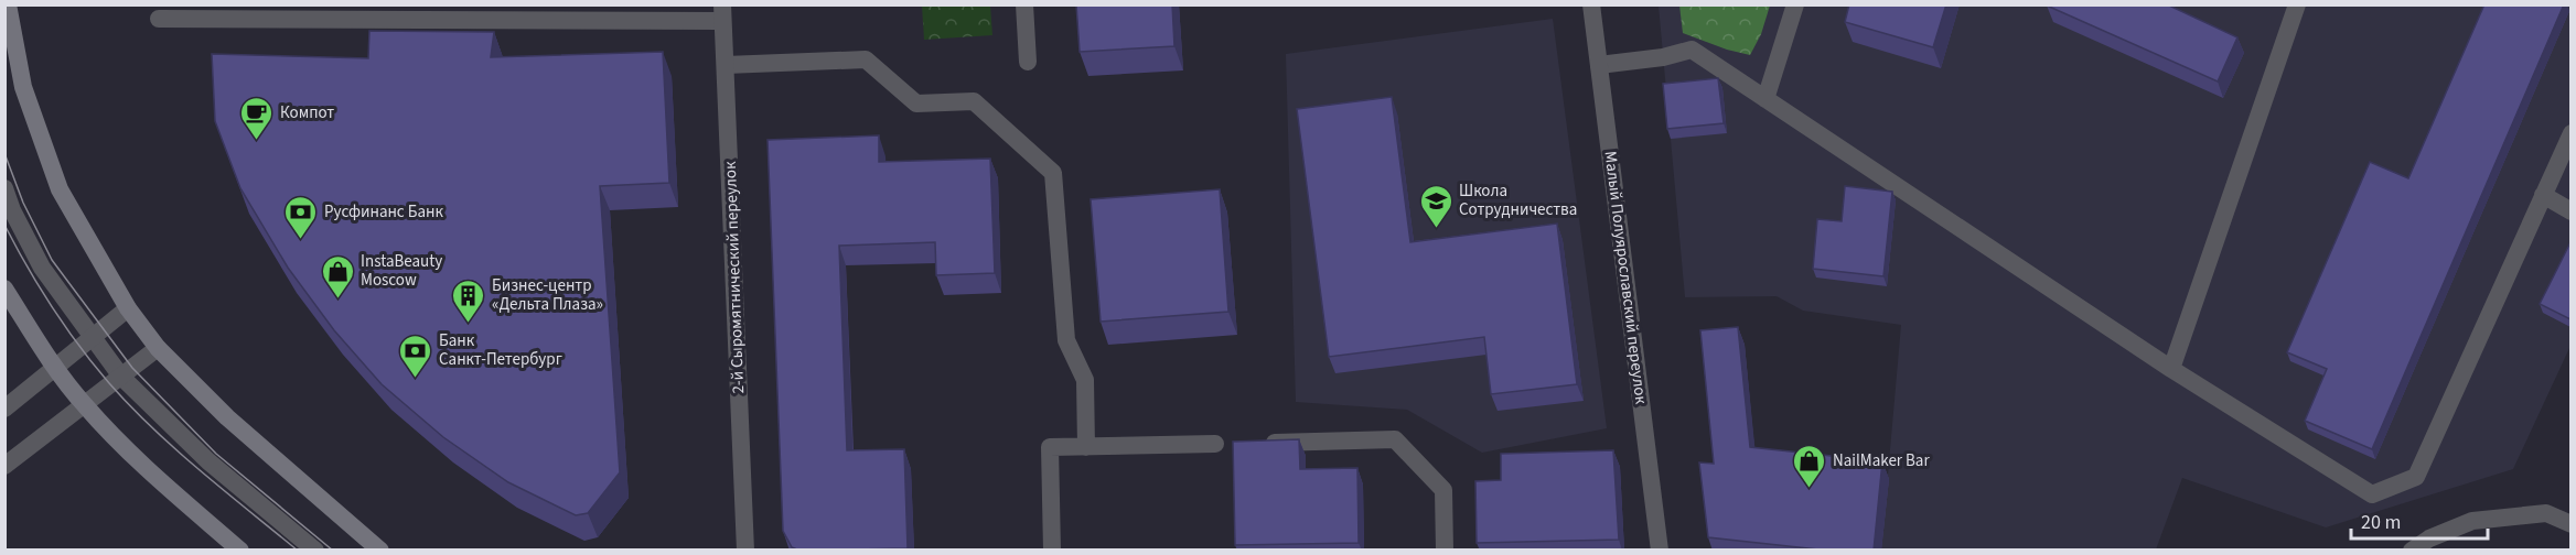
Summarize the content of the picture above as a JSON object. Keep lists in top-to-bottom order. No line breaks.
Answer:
{"streets":{"street":["2-й Сыромятнический переулок","Малый Полуярославский переулок"]},"places":{"cafe":["Компот"],"school or university":["Школа Сотрудничества"],"bank":["Русфинанс Банк","Банк Санкт-Петербург"],"shop":["InstaBeauty Moscow","NailMaker Bar"],"building":["Бизнес-центр «Дельта Плаза»"]},"scale_bar":"20 m"}
